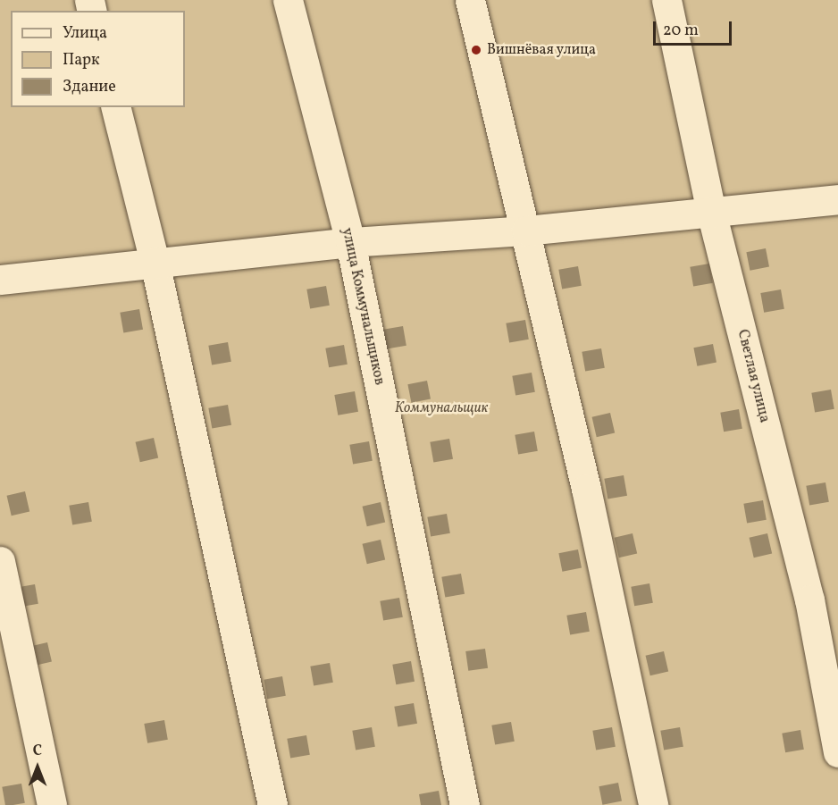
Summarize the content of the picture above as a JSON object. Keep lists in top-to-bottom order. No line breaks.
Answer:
{"streets":{"street":["улица Коммунальщиков","Светлая улица"]},"parks":["Коммунальщик"],"places":["Вишнёвая улица"],"legend":["Улица","Парк","Здание"],"scale_bar":"20 m","north":"top"}
